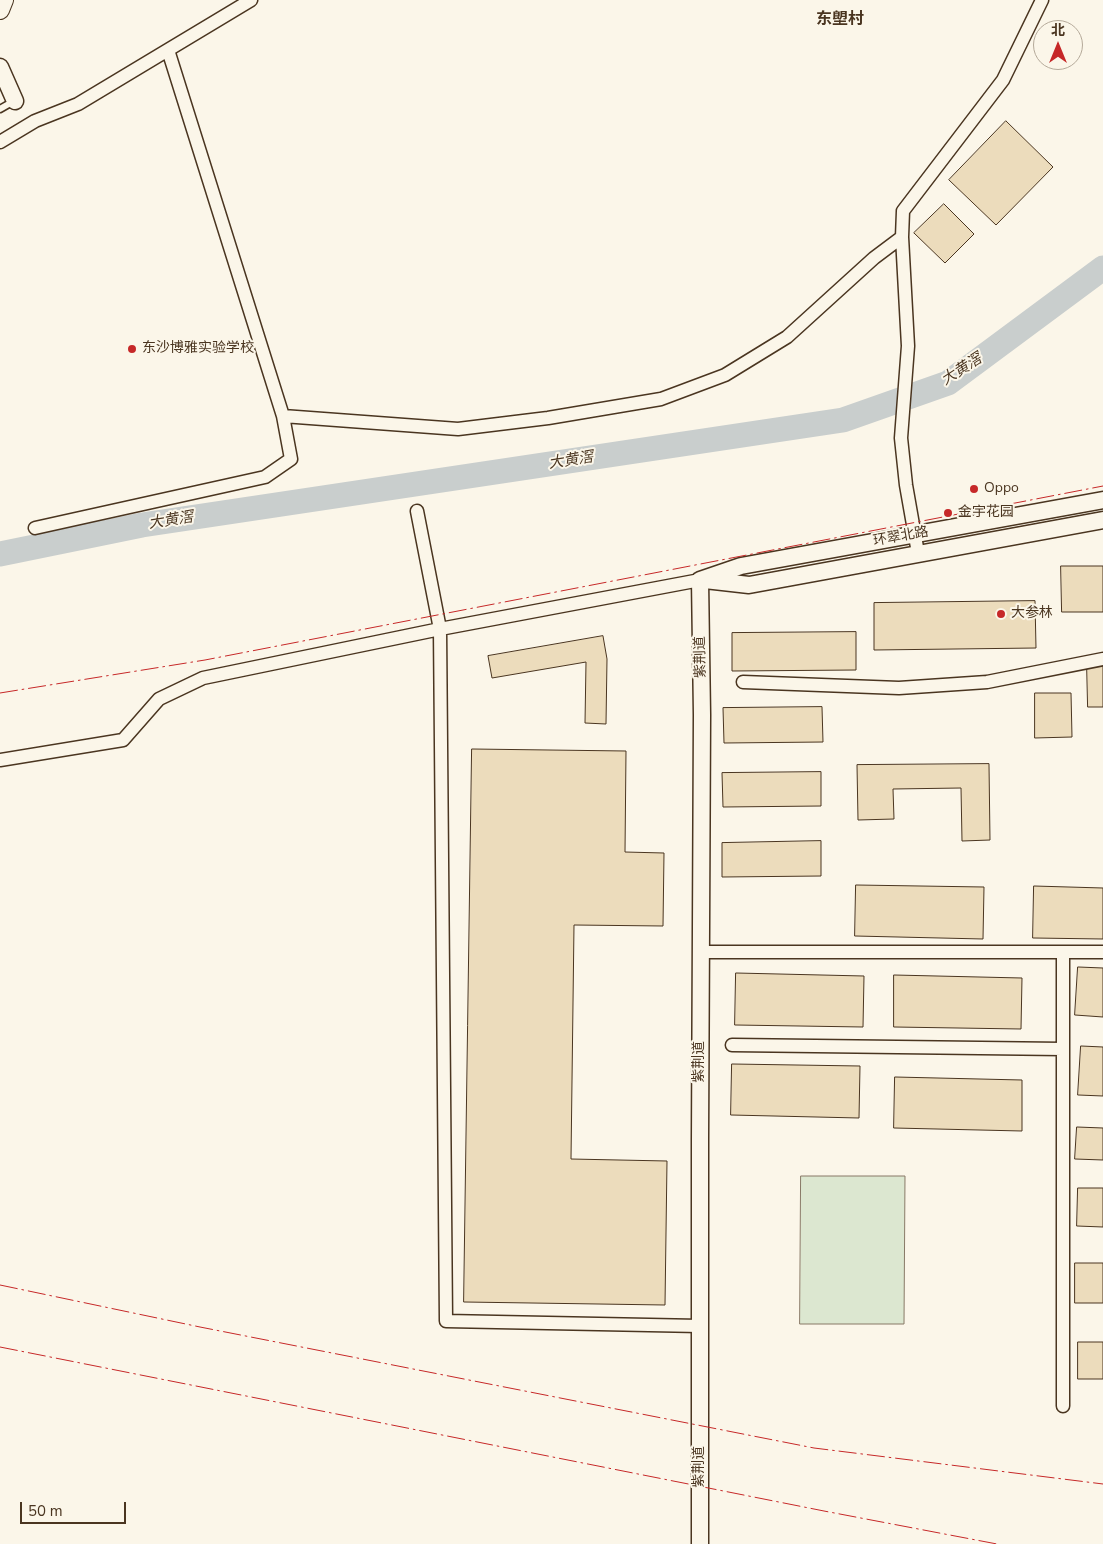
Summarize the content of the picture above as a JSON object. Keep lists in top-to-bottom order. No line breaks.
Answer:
{"streets":{"street":["环翠北路","紫荆道"]},"crossings":[["环翠北路","紫荆道"]],"districts":["东塱村"],"water":["大黄滘"],"places":["东沙博雅实验学校","Oppo","金宇花园","大参林"],"scale_bar":"50 m","north":"top"}
